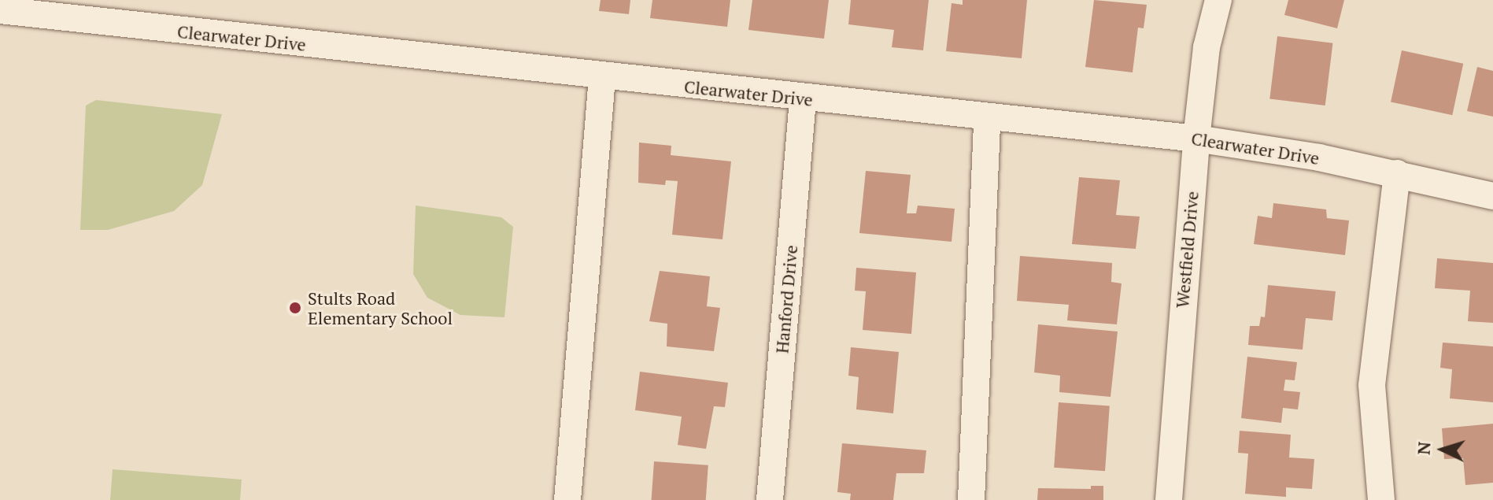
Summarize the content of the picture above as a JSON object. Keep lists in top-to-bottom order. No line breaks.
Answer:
{"streets":{"street":["Clearwater Drive","Westfield Drive","Hanford Drive"]},"crossings":[["Clearwater Drive","Westfield Drive"],["Clearwater Drive","Hanford Drive"]],"places":["Stults Road Elementary School"],"north":"left"}
